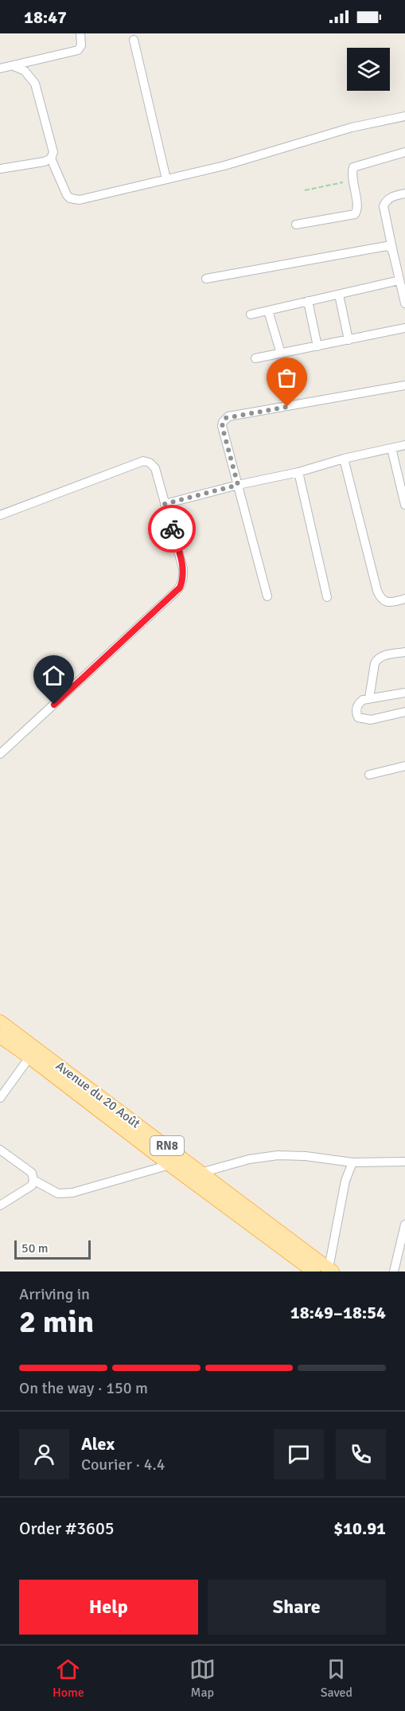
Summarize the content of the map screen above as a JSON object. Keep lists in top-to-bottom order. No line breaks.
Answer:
{"streets":{"main road":["Avenue du 20 Août","RN8"]},"scale_bar":"50 m","page":{"status":"18:47","scale":"50 m","heading":["2 min","Arriving in","18:49–18:54"],"panel":["Alex","Courier · 4.4","Order #3605","$10.91"],"bar":"On the way · 150 m","buttons":["Help","Share"],"tabs":["Home","Map","Saved"]}}
